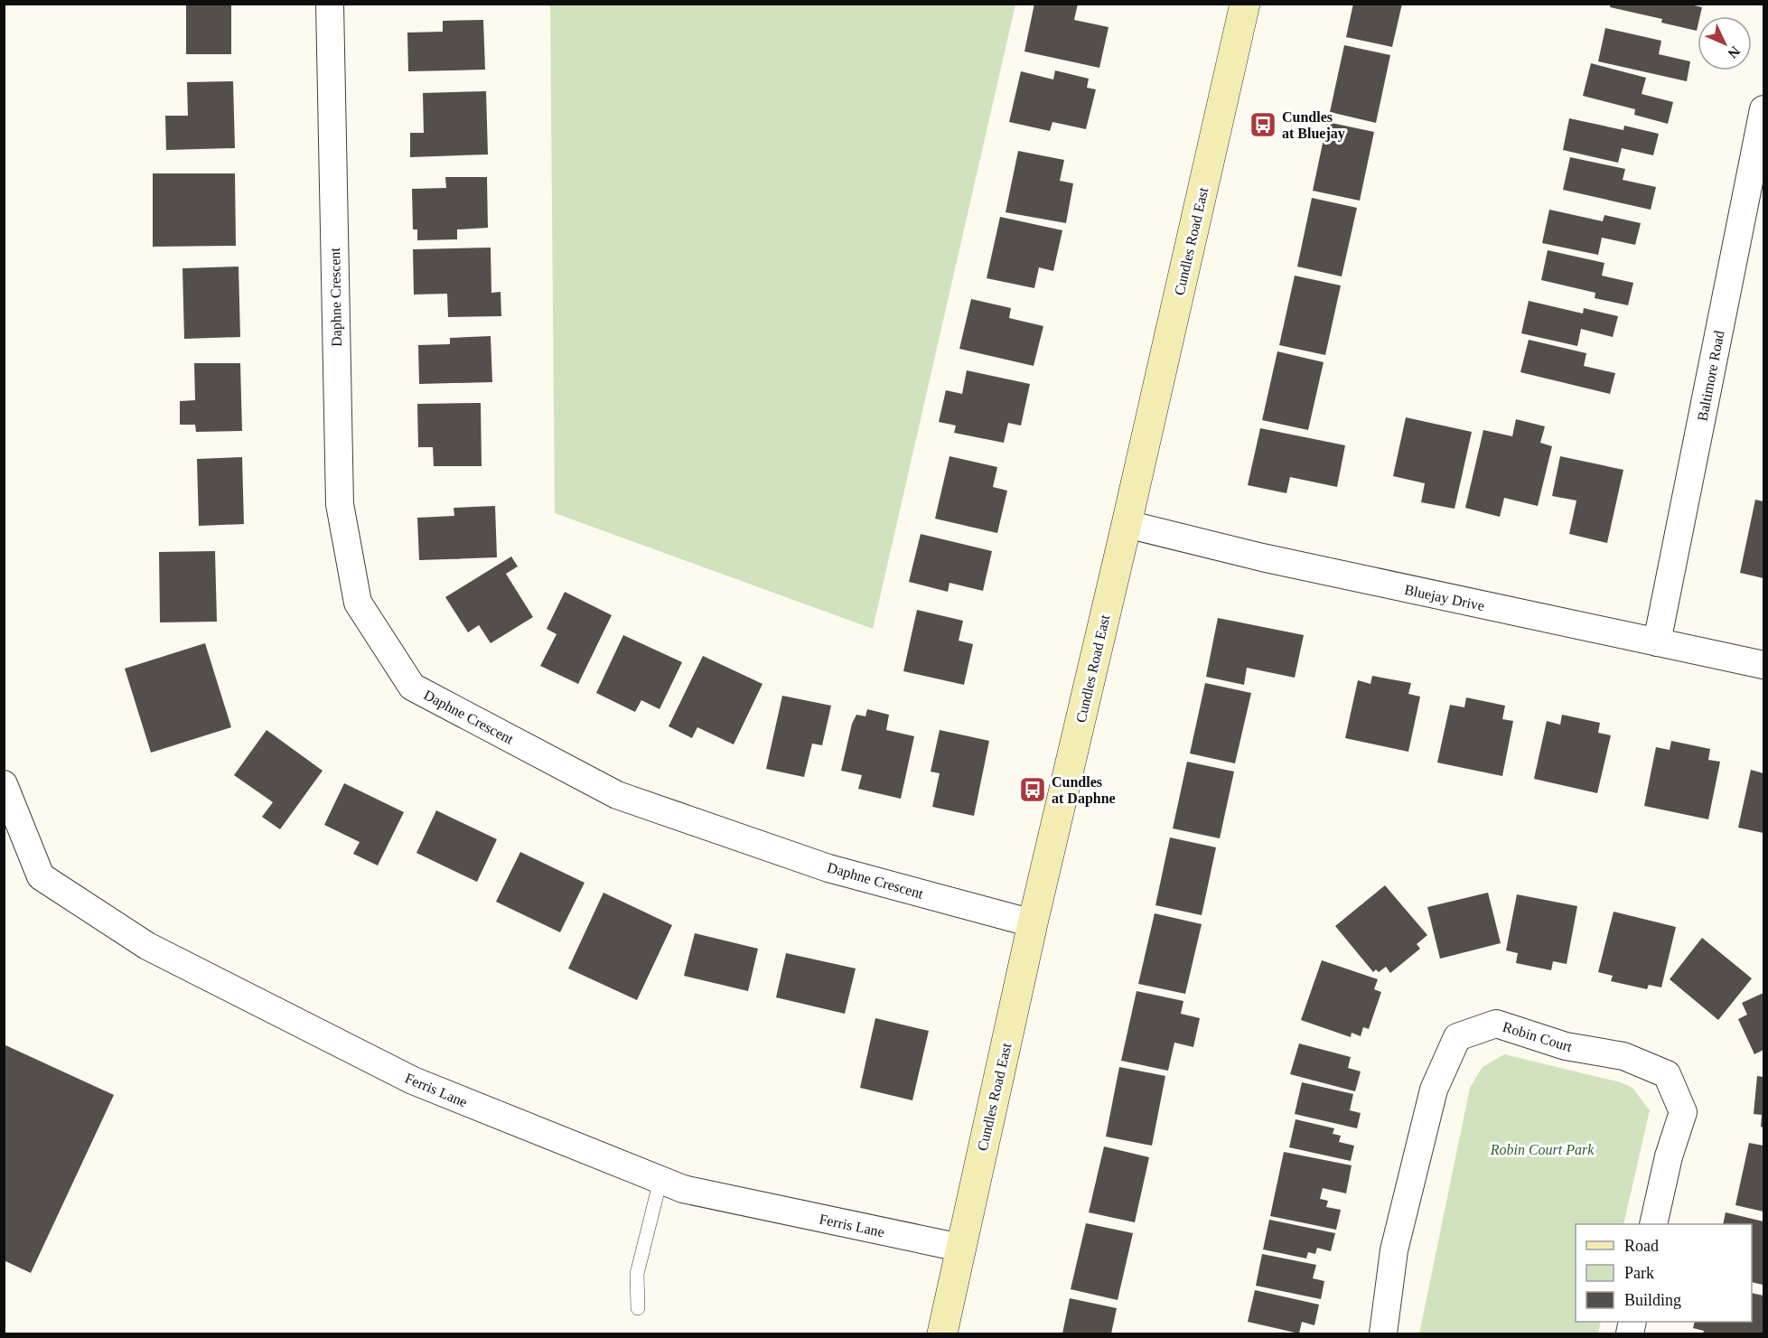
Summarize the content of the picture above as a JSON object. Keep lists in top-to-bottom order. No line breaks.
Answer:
{"streets":{"main road":["Cundles Road East"],"street":["Daphne Crescent","Baltimore Road","Bluejay Drive","Robin Court","Ferris Lane"]},"crossings":[["Cundles Road East","Daphne Crescent"],["Cundles Road East","Bluejay Drive"],["Cundles Road East","Ferris Lane"],["Baltimore Road","Bluejay Drive"]],"parks":["Robin Court Park"],"places":{"bus stop":["Cundles at Bluejay","Cundles at Daphne"]},"legend":["Road","Park","Building"],"north":"bottom right"}
